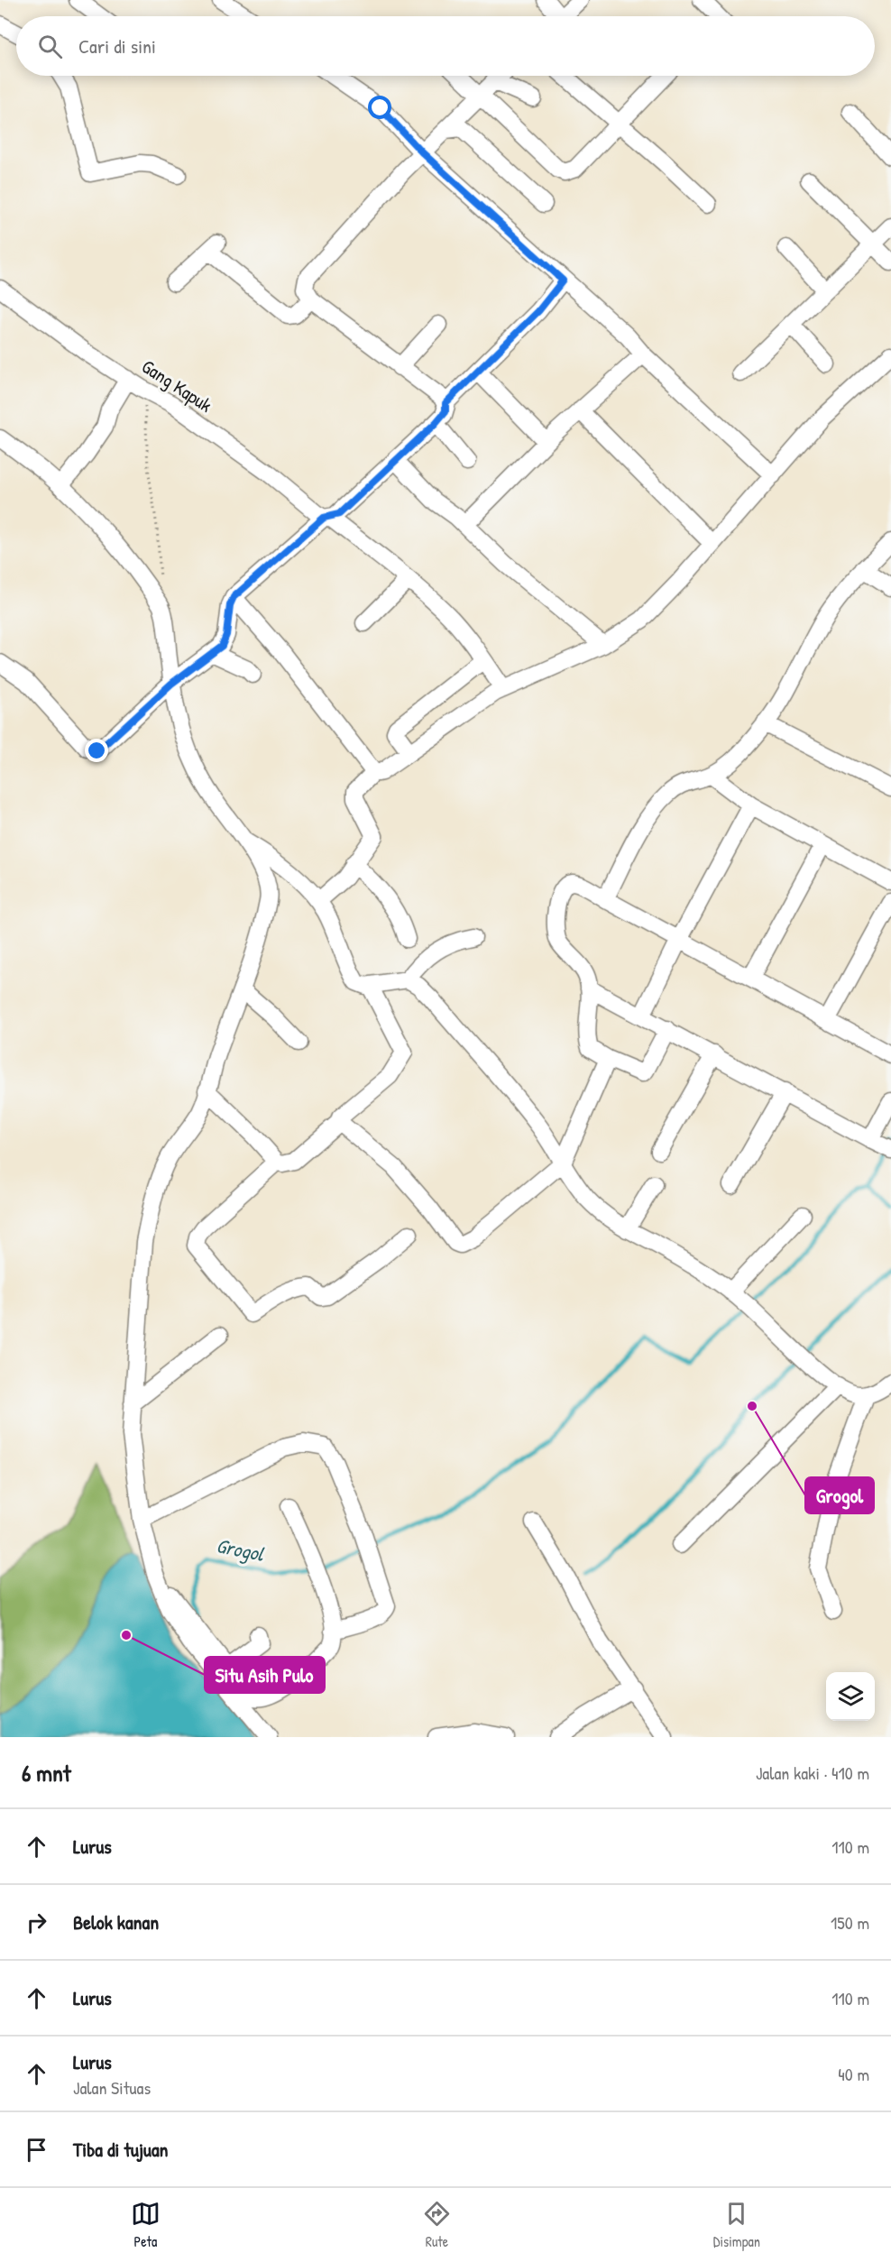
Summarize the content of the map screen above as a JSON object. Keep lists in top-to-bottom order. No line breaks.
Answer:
{"streets":{"street":["Gang Kapuk"]},"water":["Grogol"],"places":["Grogol","Situ Asih Pulo"],"page":{"search":"Cari di sini","heading":["6 mnt","Jalan kaki · 410 m"],"list":[["Lurus","110 m"],["Belok kanan","150 m"],["Lurus","110 m"],["Lurus","Jalan Situas","40 m"],"Tiba di tujuan"],"nav":["Peta","Rute","Disimpan"]}}
